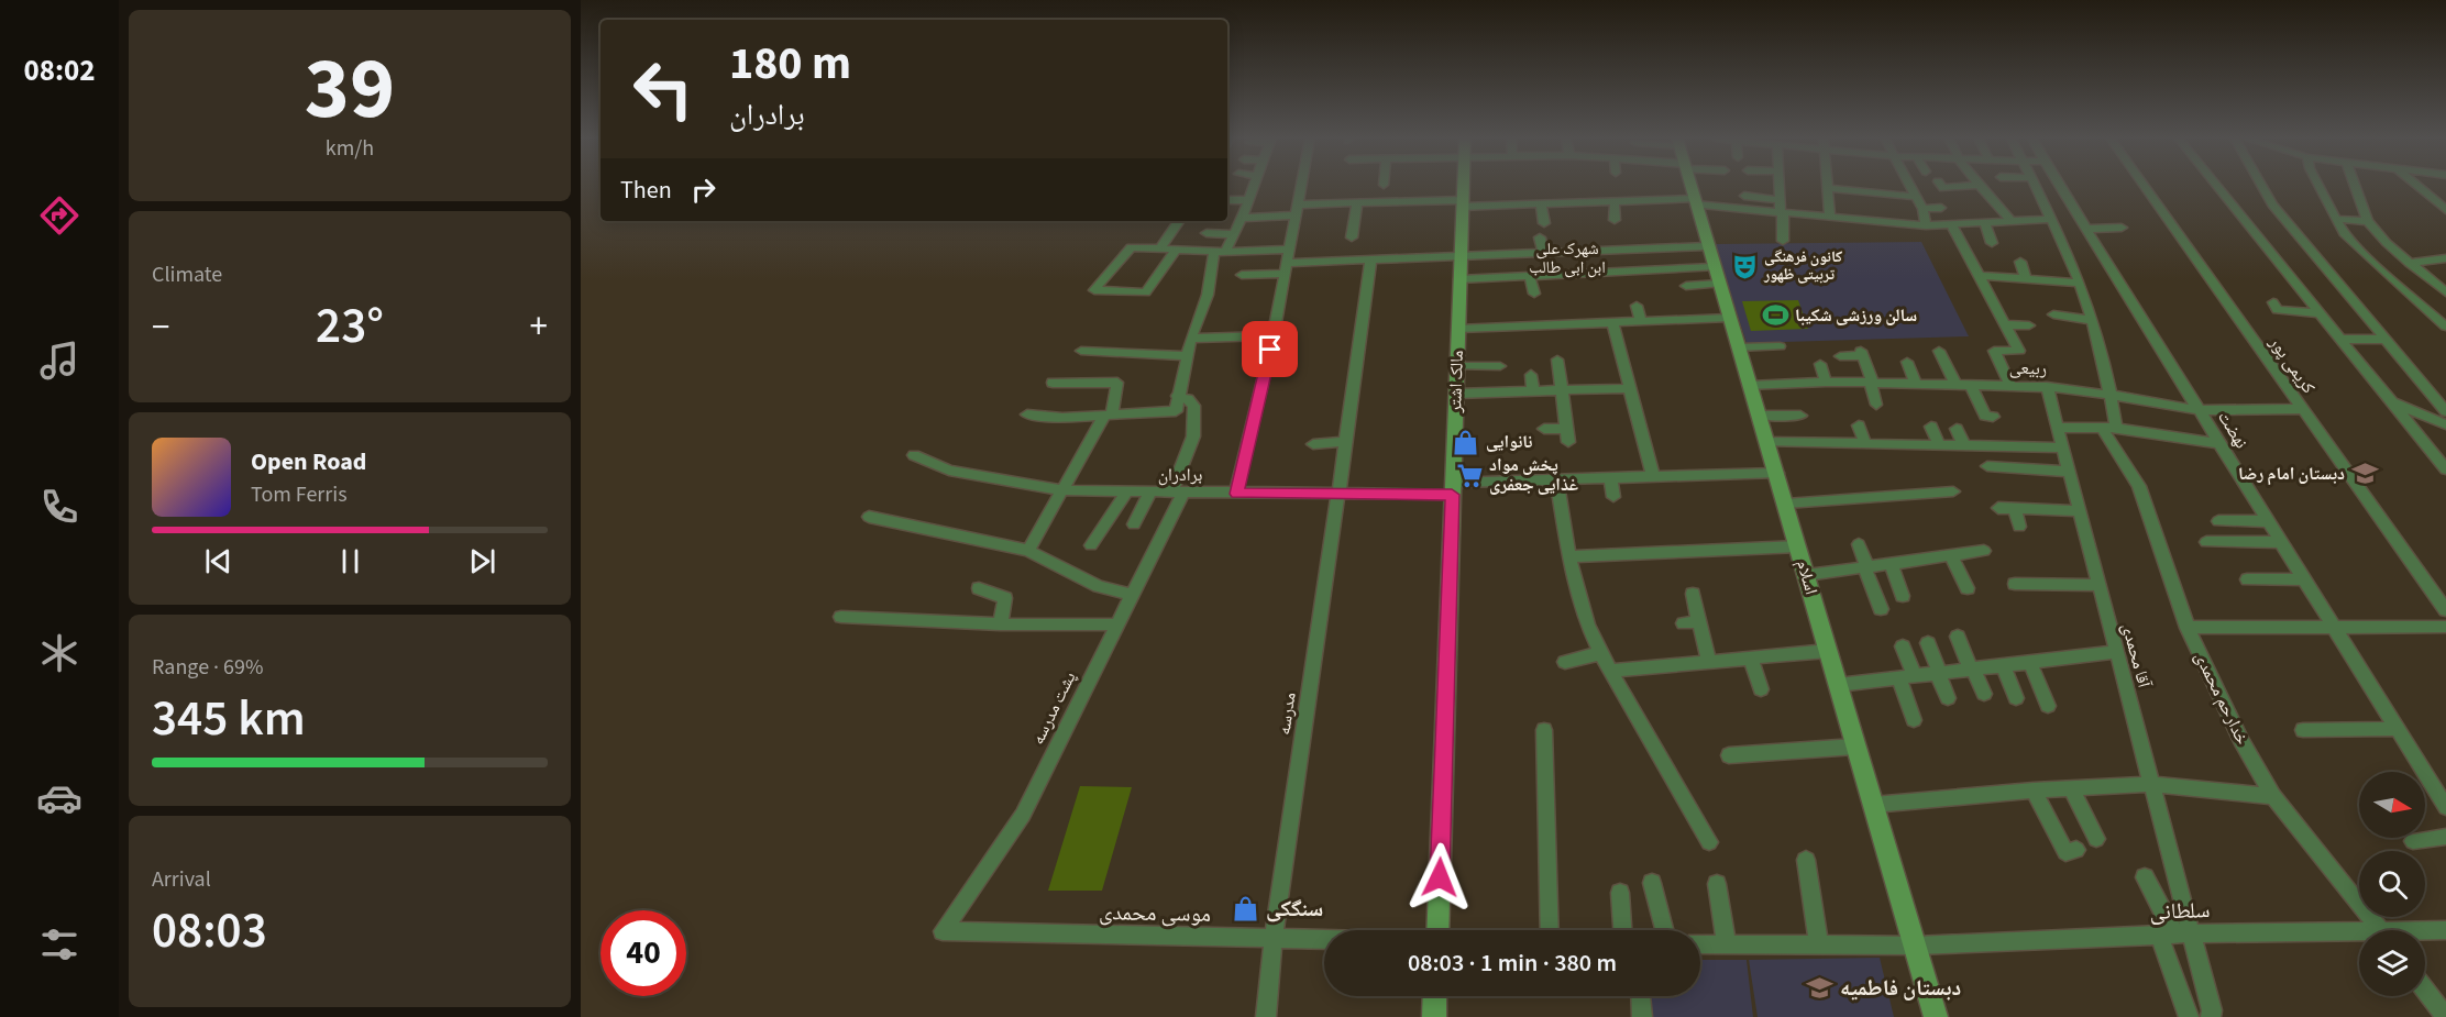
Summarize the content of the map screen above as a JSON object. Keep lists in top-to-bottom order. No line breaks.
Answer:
{"streets":{"street":["کریمی پور","ربیعی","مالک اشتر","نهضت","برادران","اسلام","آقا محمدی","خدارحم محمدی","پشت مدرسه","مدرسه","سلطانی","موسی محمدی"]},"crossings":[["کریمی پور","ربیعی"],["ربیعی","نهضت"],["ربیعی","اسلام"],["ربیعی","آقا محمدی"],["مالک اشتر","برادران"],["برادران","اسلام"],["برادران","پشت مدرسه"],["برادران","مدرسه"],["اسلام","سلطانی"],["آقا محمدی","سلطانی"],["پشت مدرسه","موسی محمدی"],["مدرسه","موسی محمدی"]],"districts":["شهرک علی ابن ابی طالب"],"places":{"theatre":["کانون فرهنگی تربیتی ظهور"],"sports":["سالن ورزشی شکیبا"],"shop":["نانوایی","سنگکی"],"school or university":["دبستان امام رضا","دبستان فاطمیه"],"supermarket":["پخش مواد غذایی جعفری"]},"north":"right","page":{"tabs":"08:02","tile":[["39","km/h"],"Climate",["Range · 69%","345 km"],["Arrival","08:03"]],"turn":["180 m","برادران"],"then":"Then","heat":["−","23°","+"],"song":["Open Road","Tom Ferris"],"limit":"40","trip":"08:03 · 1 min · 380 m"}}
